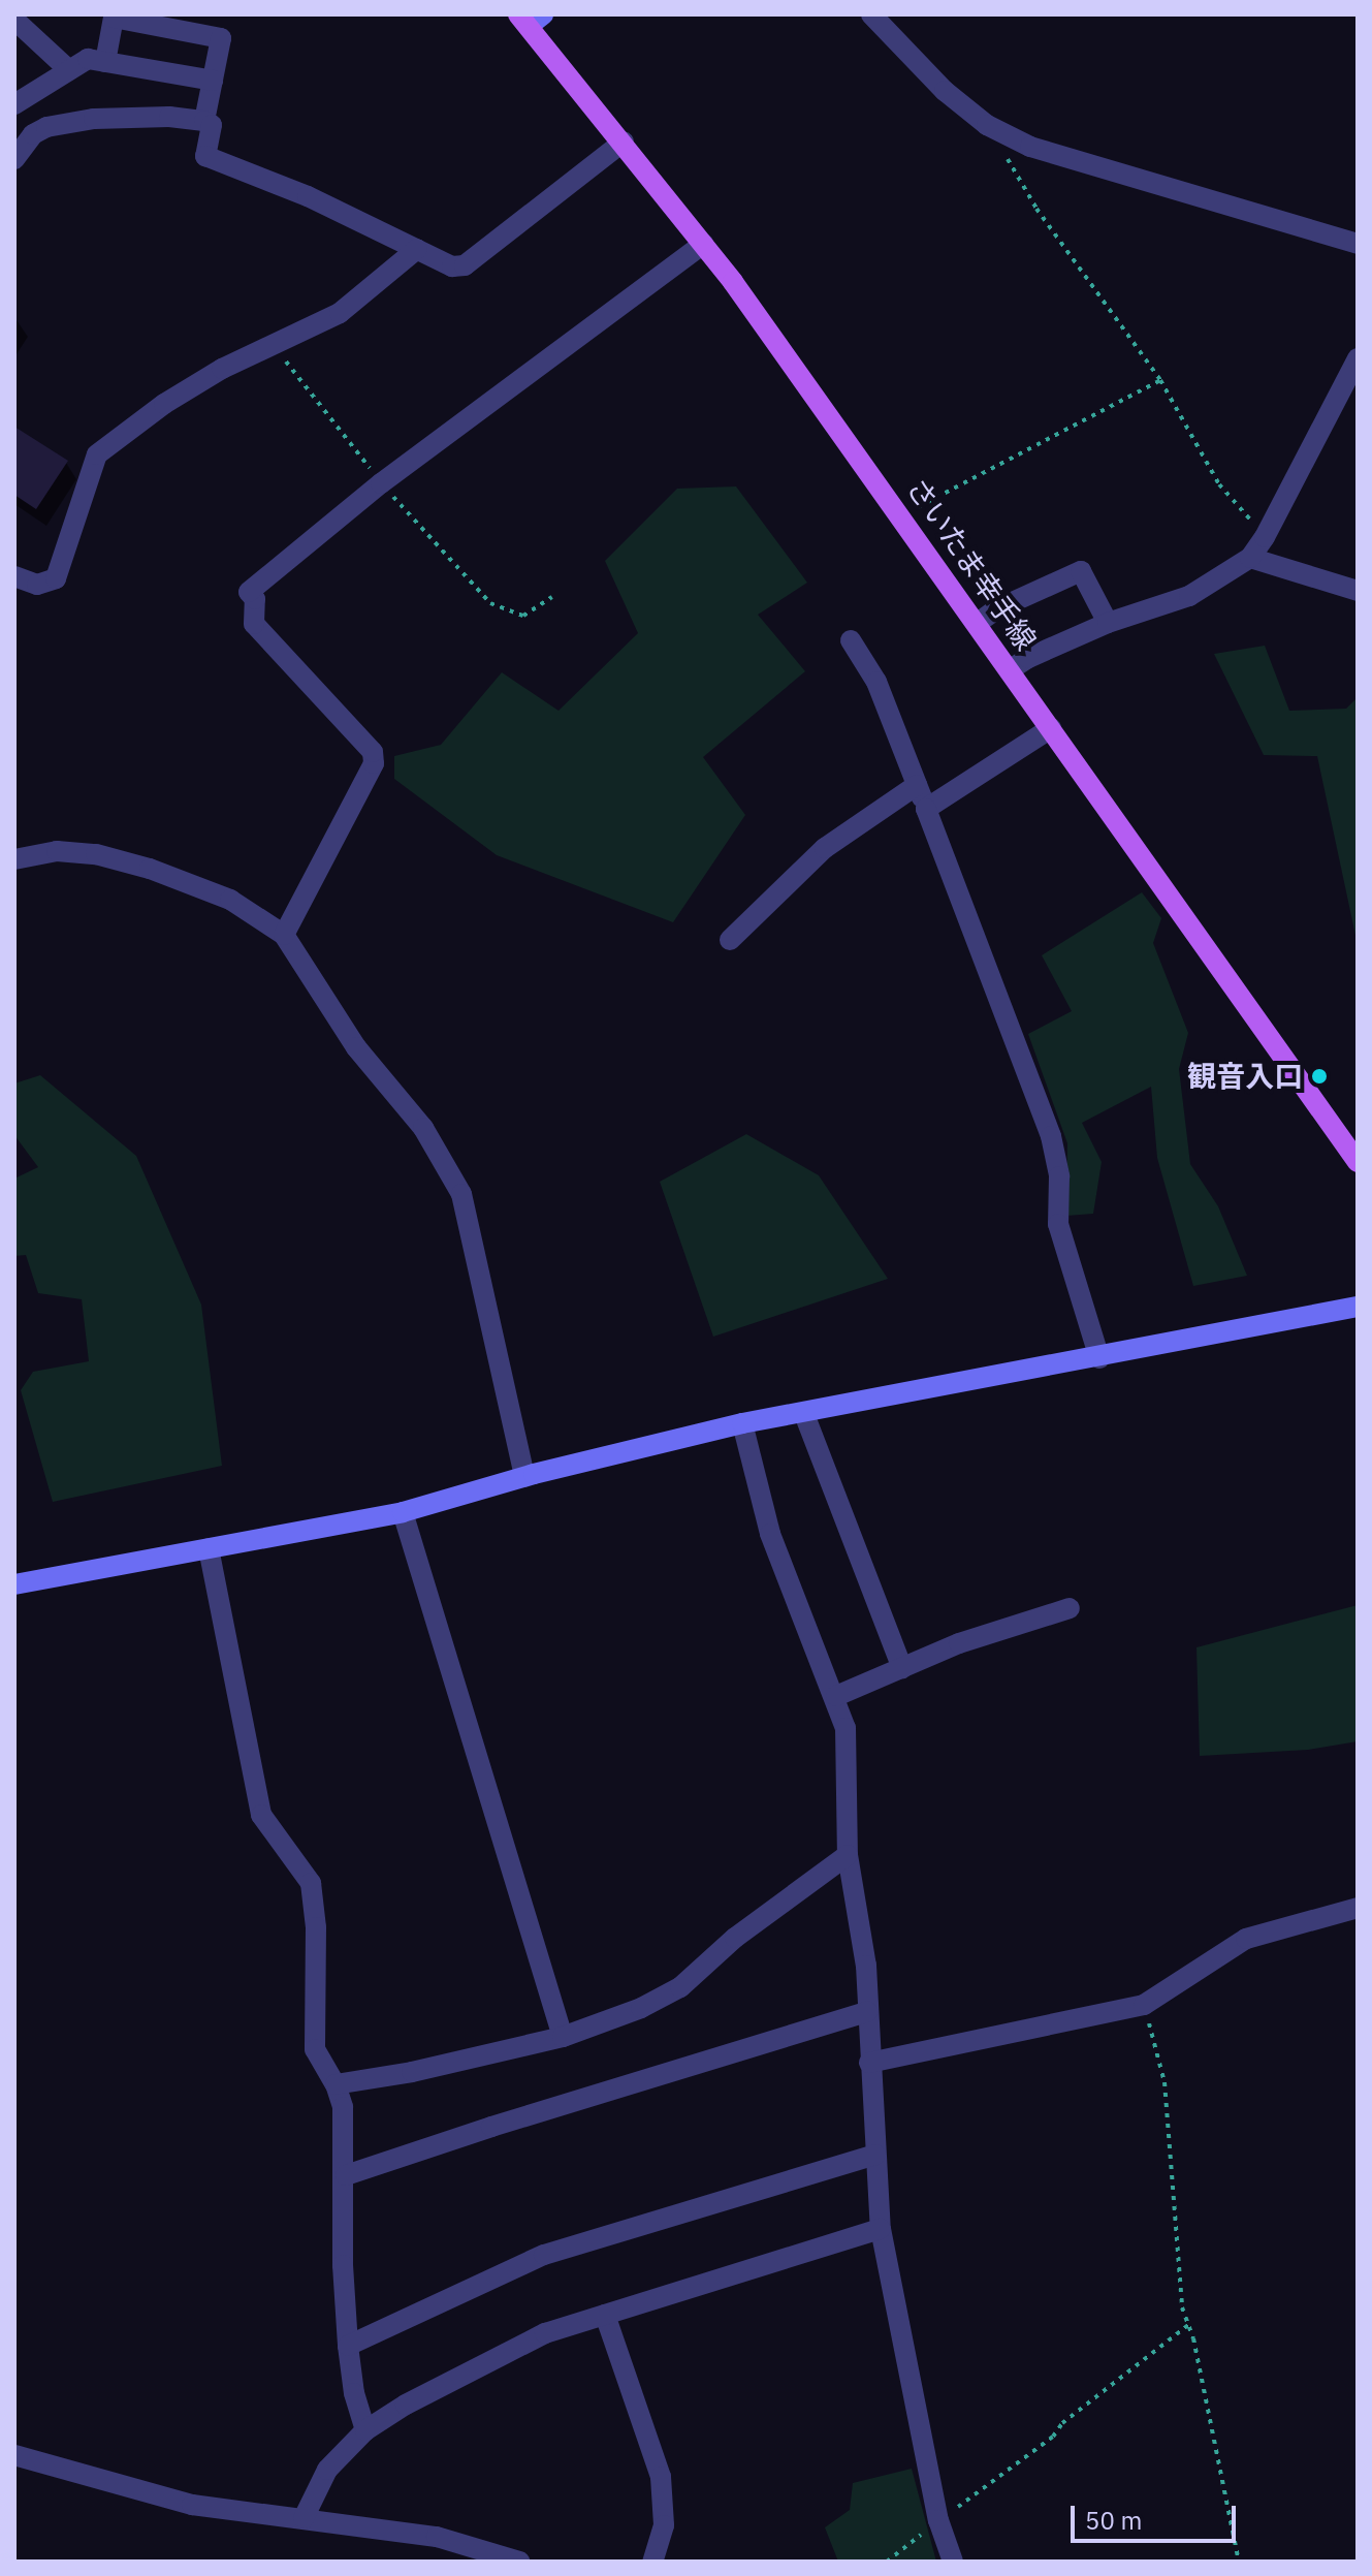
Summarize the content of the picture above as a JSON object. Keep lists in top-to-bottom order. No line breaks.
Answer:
{"streets":{"main road":["さいたま幸手線"]},"places":["観音入口"],"scale_bar":"50 m"}
